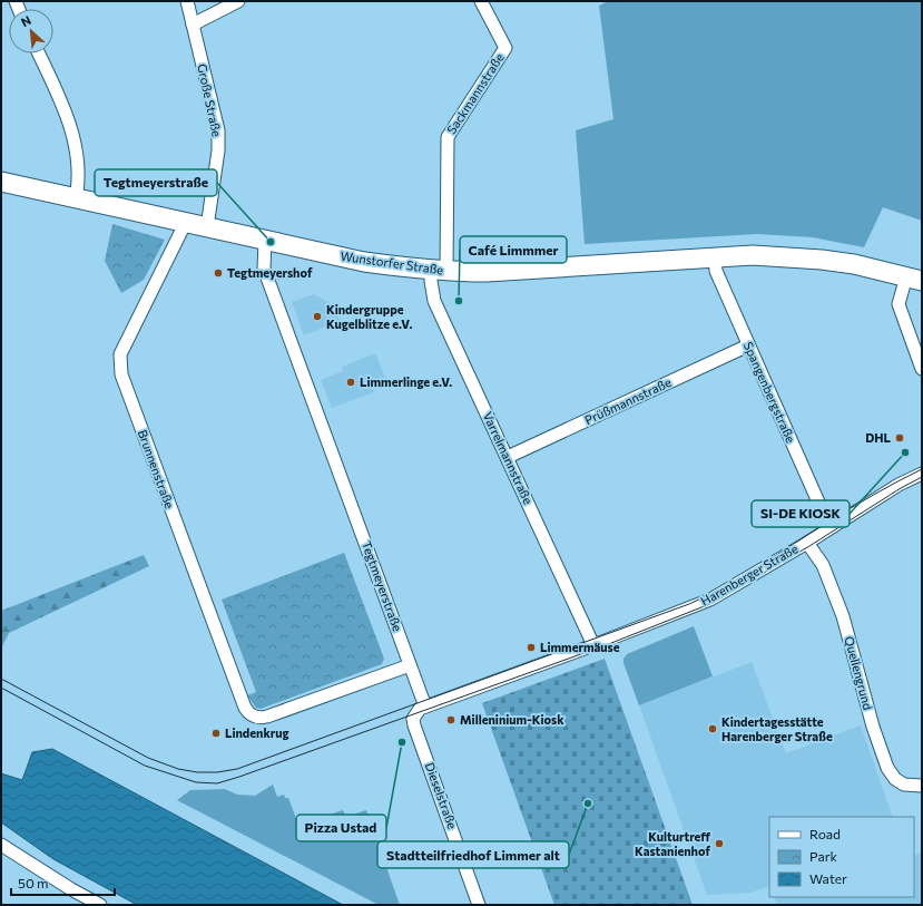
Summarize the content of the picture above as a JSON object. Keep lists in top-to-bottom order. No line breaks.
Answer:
{"streets":{"main road":["Wunstorfer Straße"],"street":["Sackmannstraße","Große Straße","Spangenbergstraße","Prüßmannstraße","Varrelmannstraße","Brunnenstraße","Harenberger Straße","Tegtmeyerstraße","Quellengrund","Dieselstraße"]},"crossings":[["Sackmannstraße","Wunstorfer Straße"],["Sackmannstraße","Varrelmannstraße"],["Große Straße","Wunstorfer Straße"],["Wunstorfer Straße","Spangenbergstraße"],["Wunstorfer Straße","Varrelmannstraße"],["Wunstorfer Straße","Brunnenstraße"],["Wunstorfer Straße","Tegtmeyerstraße"],["Spangenbergstraße","Prüßmannstraße"],["Spangenbergstraße","Harenberger Straße"],["Prüßmannstraße","Varrelmannstraße"],["Varrelmannstraße","Harenberger Straße"],["Brunnenstraße","Tegtmeyerstraße"],["Harenberger Straße","Tegtmeyerstraße"],["Harenberger Straße","Quellengrund"],["Harenberger Straße","Dieselstraße"],["Tegtmeyerstraße","Dieselstraße"]],"places":["Tegtmeyerstraße","Tegtmeyershof","Café Limmmer","Kindergruppe Kugelblitze e.V.","Limmerlinge e.V.","DHL","SI-DE KIOSK","Limmermäuse","Milleninium-Kiosk","Kindertagesstätte Harenberger Straße","Lindenkrug","Pizza Ustad","Stadtteilfriedhof Limmer alt","Kulturtreff Kastanienhof"],"legend":["Road","Park","Water"],"scale_bar":"50 m","north":"top left"}
